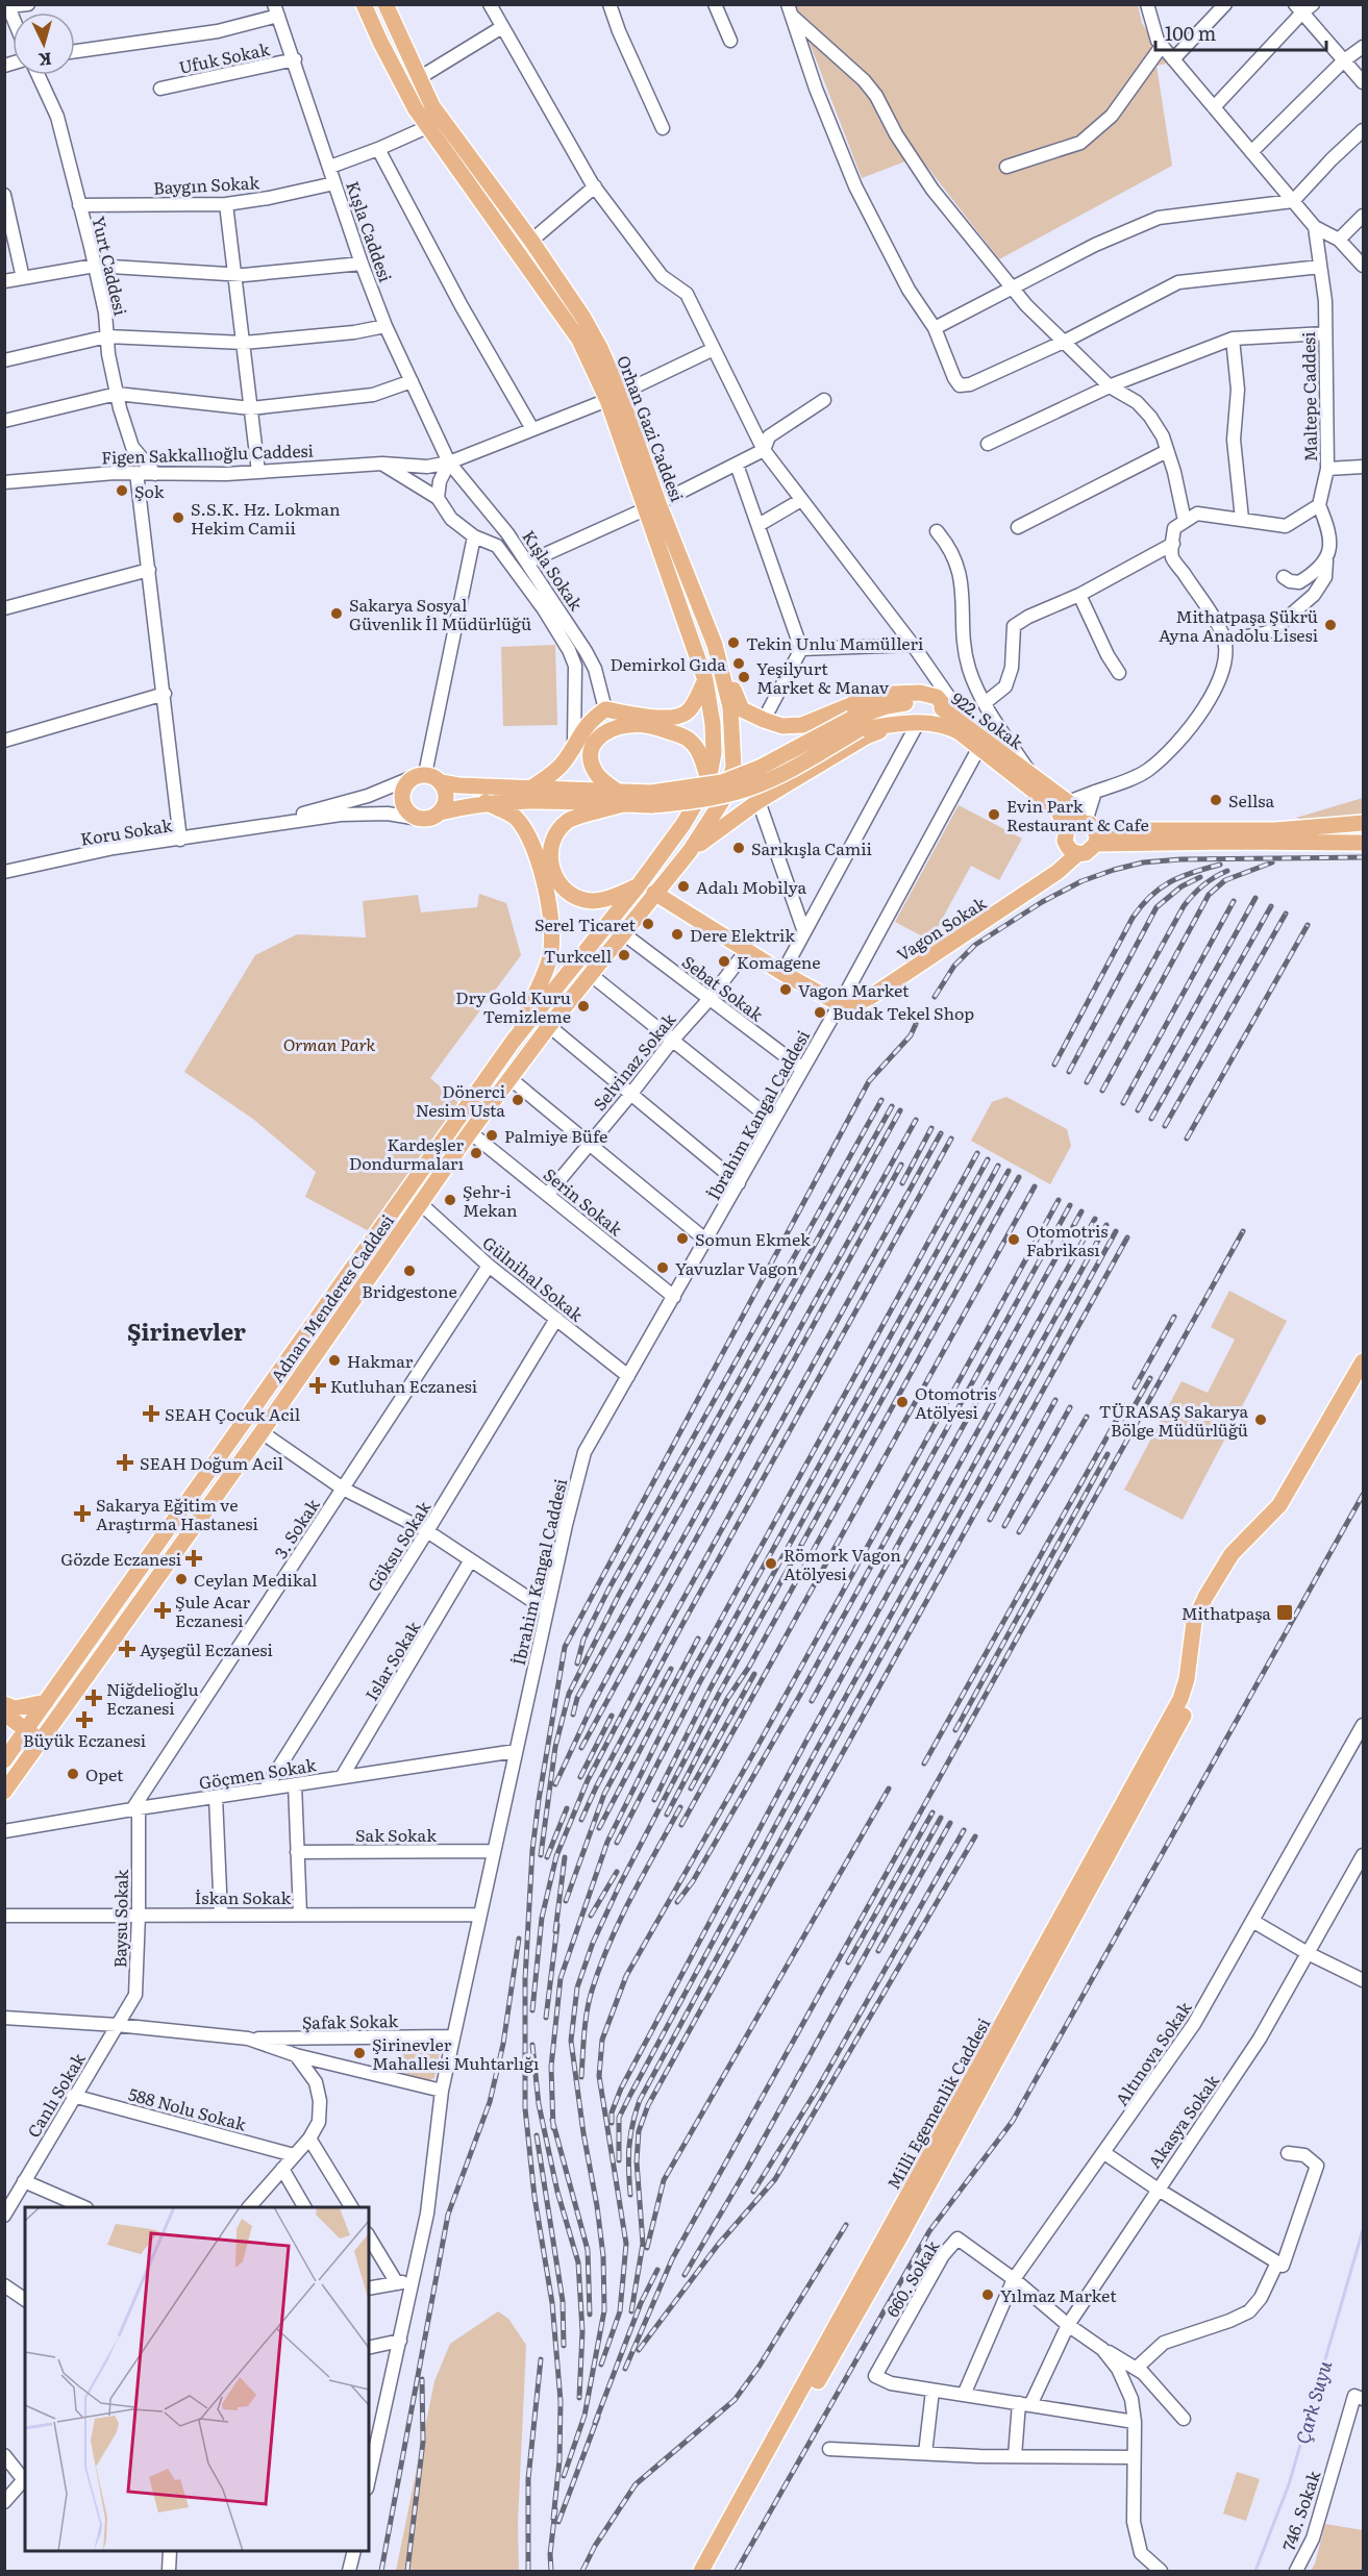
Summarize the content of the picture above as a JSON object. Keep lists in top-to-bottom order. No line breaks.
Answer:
{"streets":{"main road":["Orhan Gazi Caddesi","922. Sokak","Vagon Sokak","Adnan Menderes Caddesi","Milli Egemenlik Caddesi"],"street":["Ufuk Sokak","Baygın Sokak","Kışla Caddesi","Yurt Caddesi","Maltepe Caddesi","Figen Sakkallıoğlu Caddesi","Kışla Sokak","Koru Sokak","Sebat Sokak","Selvinaz Sokak","İbrahim Kangal Caddesi","Serin Sokak","Gülnihal Sokak","3. Sokak","Göksu Sokak","Islar Sokak","Göçmen Sokak","Sak Sokak","İskan Sokak","Baysu Sokak","Şafak Sokak","Altınova Sokak","Canlı Sokak","588 Nolu Sokak","Akasya Sokak","660. Sokak","746. Sokak"]},"crossings":[["Ufuk Sokak","Kışla Caddesi"],["Baygın Sokak","Kışla Caddesi"],["Baygın Sokak","Yurt Caddesi"],["Kışla Caddesi","Figen Sakkallıoğlu Caddesi"],["Kışla Caddesi","Kışla Sokak"],["Yurt Caddesi","Figen Sakkallıoğlu Caddesi"],["Orhan Gazi Caddesi","Figen Sakkallıoğlu Caddesi"],["Orhan Gazi Caddesi","Adnan Menderes Caddesi"],["Figen Sakkallıoğlu Caddesi","Kışla Sokak"],["922. Sokak","Vagon Sokak"],["Vagon Sokak","İbrahim Kangal Caddesi"],["Sebat Sokak","Selvinaz Sokak"],["Sebat Sokak","İbrahim Kangal Caddesi"],["Sebat Sokak","Adnan Menderes Caddesi"],["Selvinaz Sokak","Serin Sokak"],["İbrahim Kangal Caddesi","Serin Sokak"],["İbrahim Kangal Caddesi","Gülnihal Sokak"],["İbrahim Kangal Caddesi","Göçmen Sokak"],["İbrahim Kangal Caddesi","Sak Sokak"],["İbrahim Kangal Caddesi","İskan Sokak"],["İbrahim Kangal Caddesi","Şafak Sokak"],["Serin Sokak","Adnan Menderes Caddesi"],["Gülnihal Sokak","Adnan Menderes Caddesi"],["Gülnihal Sokak","3. Sokak"],["Gülnihal Sokak","Göksu Sokak"],["3. Sokak","Göçmen Sokak"],["3. Sokak","Baysu Sokak"],["Göksu Sokak","Göçmen Sokak"],["Islar Sokak","Göçmen Sokak"],["Göçmen Sokak","Baysu Sokak"],["İskan Sokak","Baysu Sokak"],["Baysu Sokak","Şafak Sokak"],["Baysu Sokak","Canlı Sokak"],["Şafak Sokak","Canlı Sokak"],["Altınova Sokak","660. Sokak"],["Canlı Sokak","588 Nolu Sokak"],["Akasya Sokak","660. Sokak"]],"districts":["Şirinevler"],"water":["Çark Suyu"],"parks":["Orman Park"],"places":{"other":["Şok","S.S.K. Hz. Lokman Hekim Camii","Sakarya Sosyal Güvenlik İl Müdürlüğü","Mithatpaşa Şükrü Ayna Anadolu Lisesi","Tekin Unlu Mamülleri","Demirkol Gıda","Yeşilyurt Market & Manav","Sellsa","Evin Park Restaurant & Cafe","Sarıkışla Camii","Adalı Mobilya","Serel Ticaret","Dere Elektrik","Turkcell","Komagene","Vagon Market","Dry Gold Kuru Temizleme","Budak Tekel Shop","Dönerci Nesim Usta","Palmiye Büfe","Kardeşler Dondurmaları","Şehr-i Mekan","Somun Ekmek","Otomotris Fabrikası","Yavuzlar Vagon","Bridgestone","Hakmar","Otomotris Atölyesi","TÜRASAŞ Sakarya Bölge Müdürlüğü","Römork Vagon Atölyesi","Ceylan Medikal","Opet","Şirinevler Mahallesi Muhtarlığı","Yılmaz Market"],"health":["Kutluhan Eczanesi","SEAH Çocuk Acil","SEAH Doğum Acil","Sakarya Eğitim ve Araştırma Hastanesi","Gözde Eczanesi","Şule Acar Eczanesi","Ayşegül Eczanesi","Niğdelioğlu Eczanesi","Büyük Eczanesi"],"transit":["Mithatpaşa"]},"scale_bar":"100 m","north":"bottom"}
